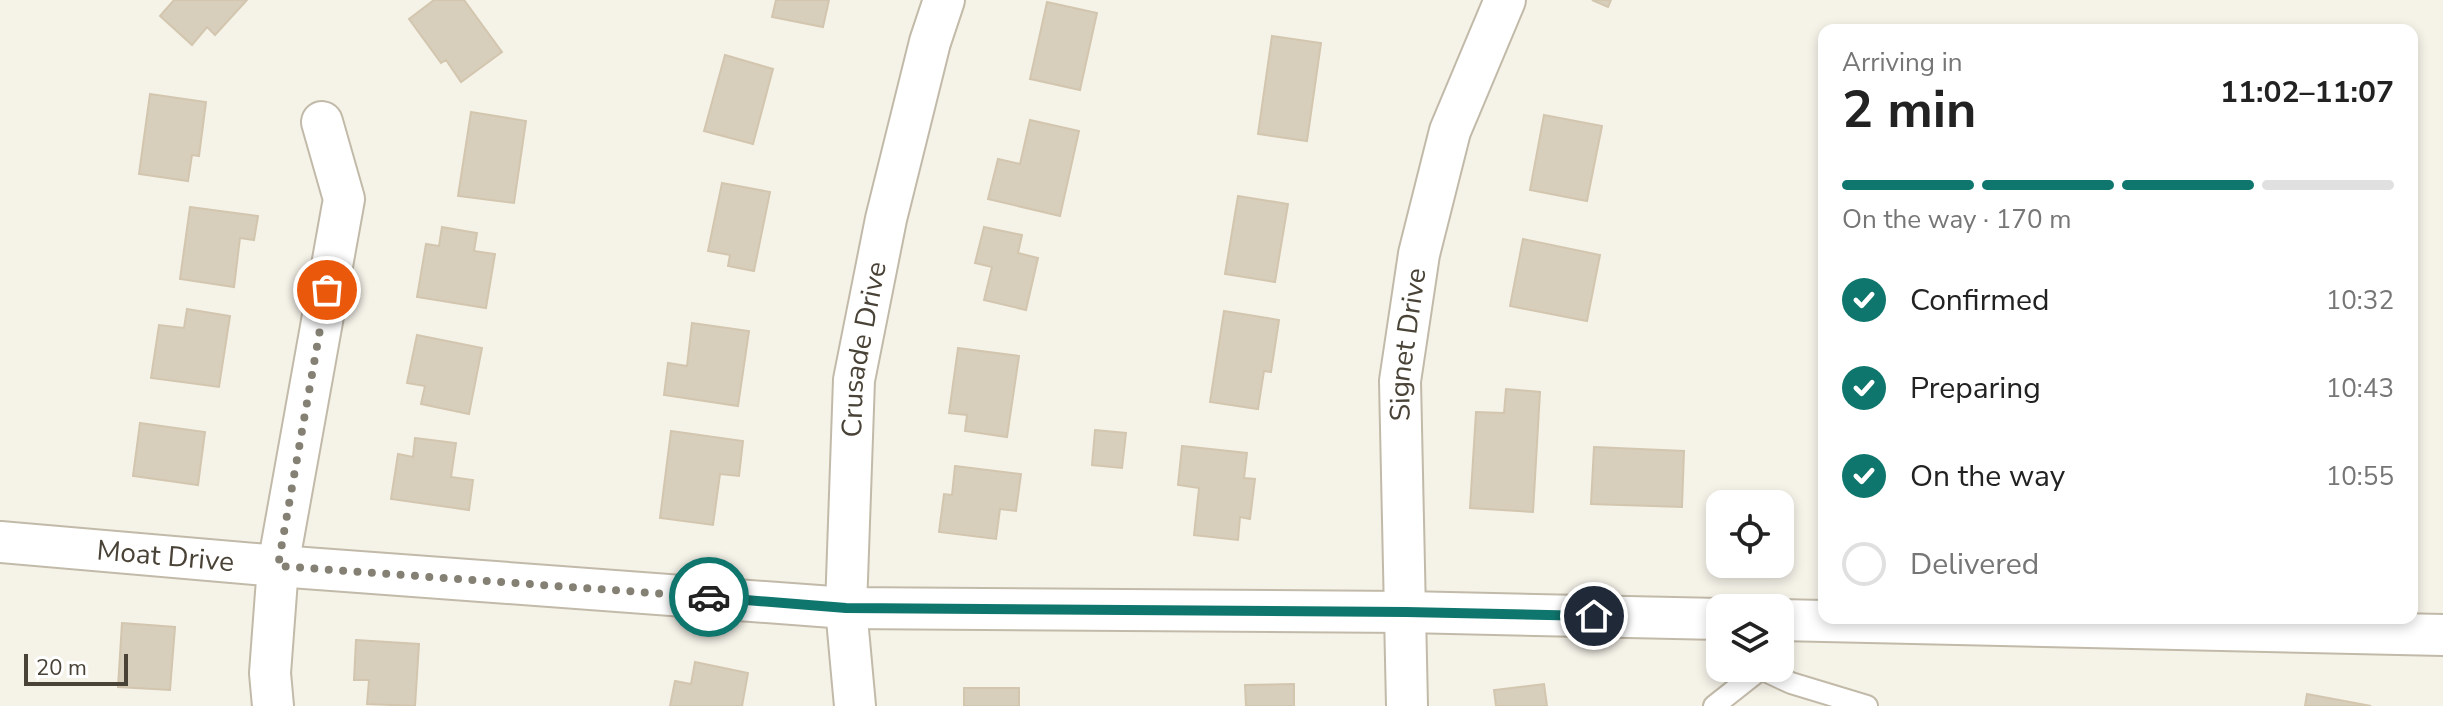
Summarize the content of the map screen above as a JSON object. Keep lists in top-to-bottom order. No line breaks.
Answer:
{"streets":{"street":["Signet Drive","Crusade Drive","Moat Drive"]},"crossings":[["Signet Drive","Moat Drive"],["Crusade Drive","Moat Drive"]],"scale_bar":"20 m","page":{"heading":["2 min","Arriving in","11:02–11:07"],"bar":"On the way · 170 m","list":[["Confirmed","10:32"],["Preparing","10:43"],["On the way","10:55"],"Delivered"],"scale":"20 m"}}
